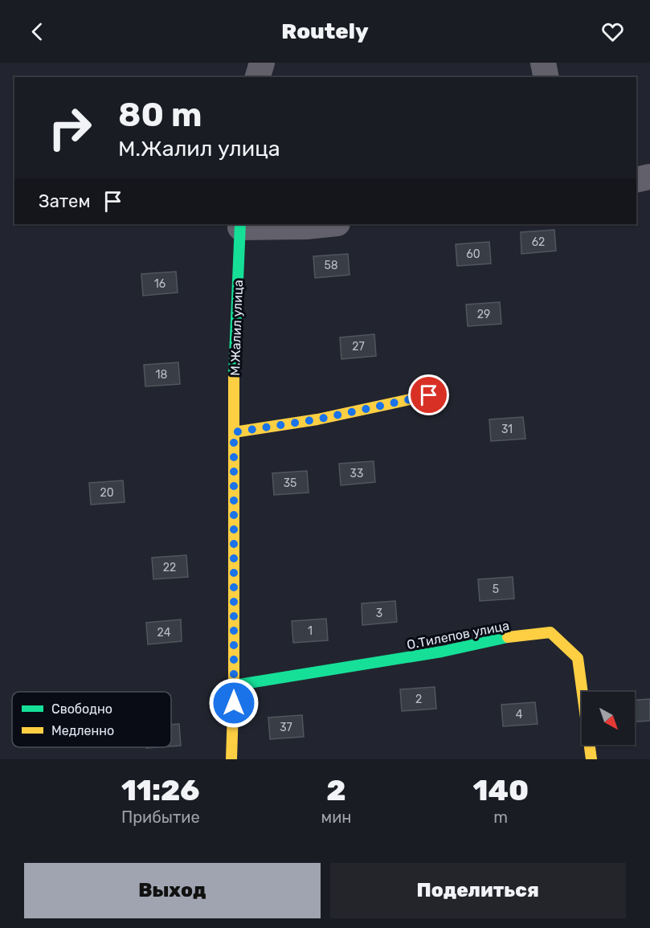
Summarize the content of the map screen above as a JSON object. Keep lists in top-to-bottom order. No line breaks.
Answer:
{"streets":{"street":["М.Жалил улица","О.Тилепов улица"]},"crossings":[["М.Жалил улица","О.Тилепов улица"]],"house_numbers":["62","60","58","16","29","27","18","31","33","35","20","22","5","3","1","24","2","4","37"],"legend":["Свободно","Медленно"],"north":"bottom right","page":{"header":"Routely","turn":["80 m","М.Жалил улица"],"then":"Затем","eta":["11:26","Прибытие","2","мин","140","m"],"buttons":["Выход","Поделиться"]}}
